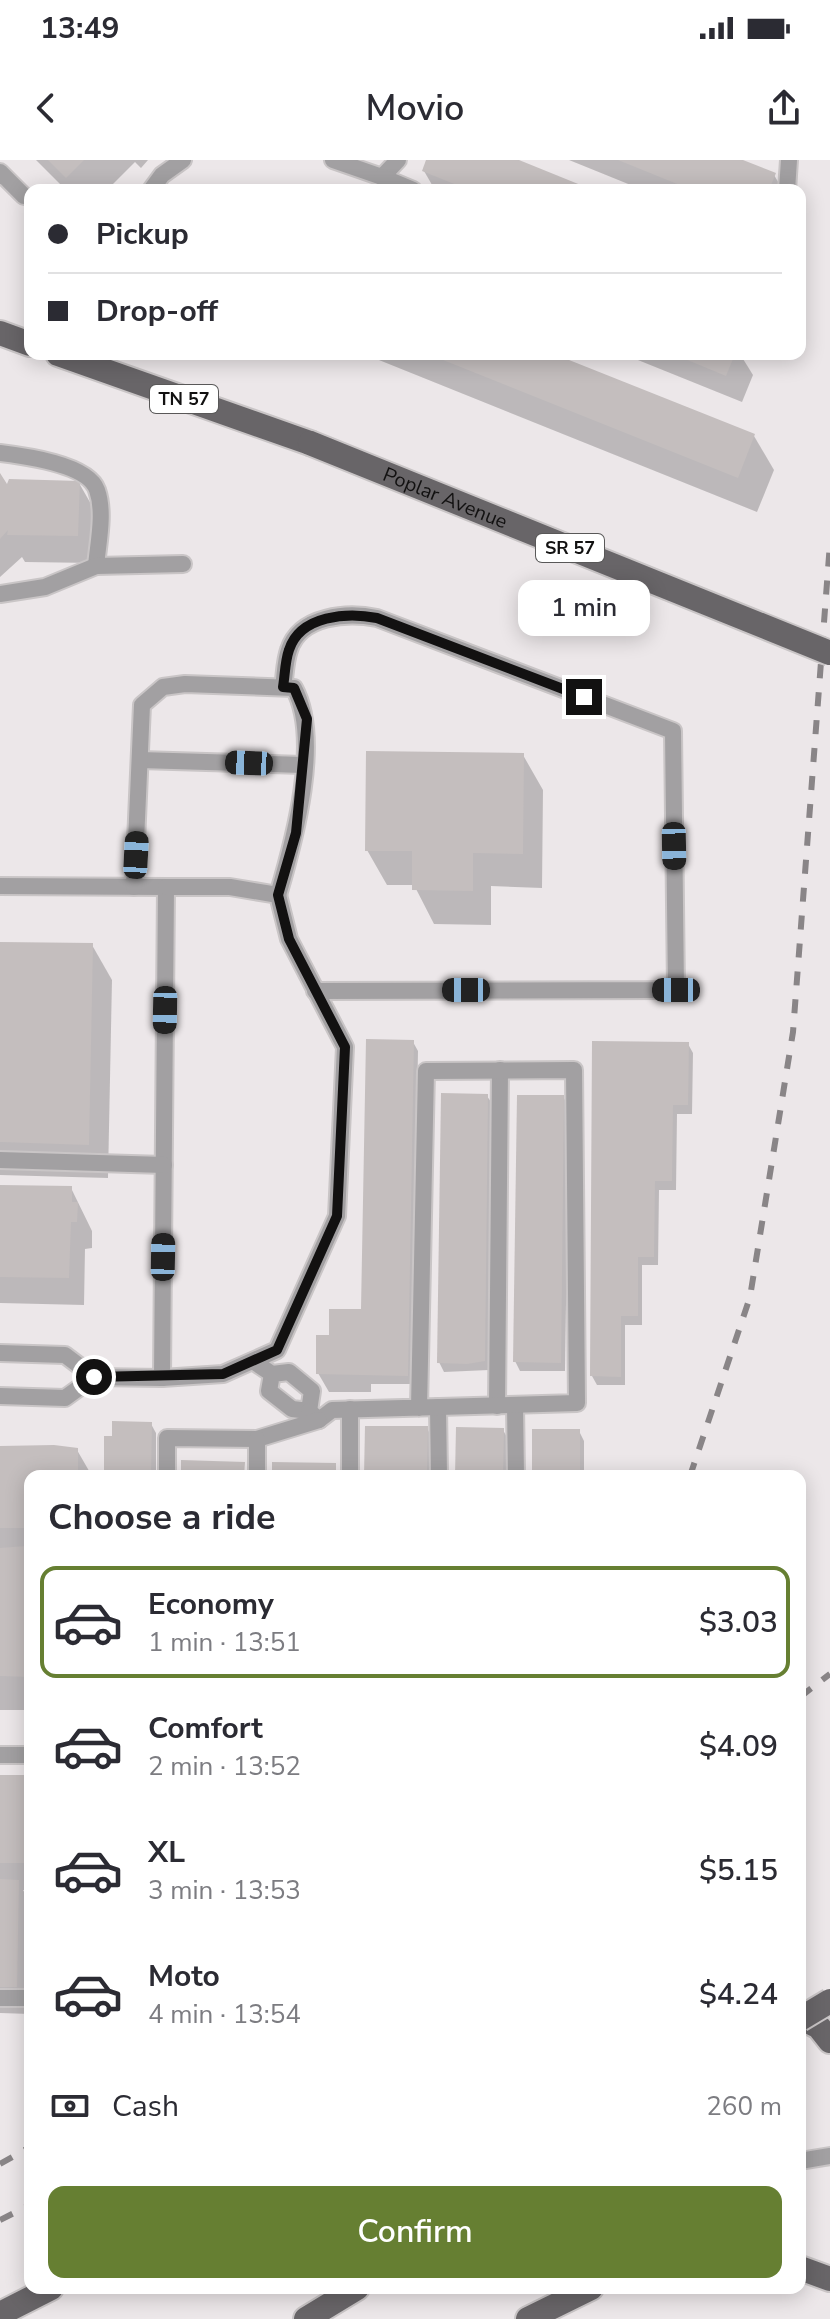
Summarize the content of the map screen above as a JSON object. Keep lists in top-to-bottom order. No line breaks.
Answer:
{"streets":{"main road":["TN 57","Poplar Avenue","SR 57"]},"page":{"status":"13:49","header":"Movio","banner":["Pickup","Drop-off"],"bubble":"1 min","heading":"Choose a ride","list":[{"name":"Economy","note":"1 min · 13:51","value":"$3.03"},{"name":"Comfort","note":"2 min · 13:52","value":"$4.09"},{"name":"XL","note":"3 min · 13:53","value":"$5.15"},{"name":"Moto","note":"4 min · 13:54","value":"$4.24"}],"pay":["Cash","260 m"],"buttons":"Confirm"}}
